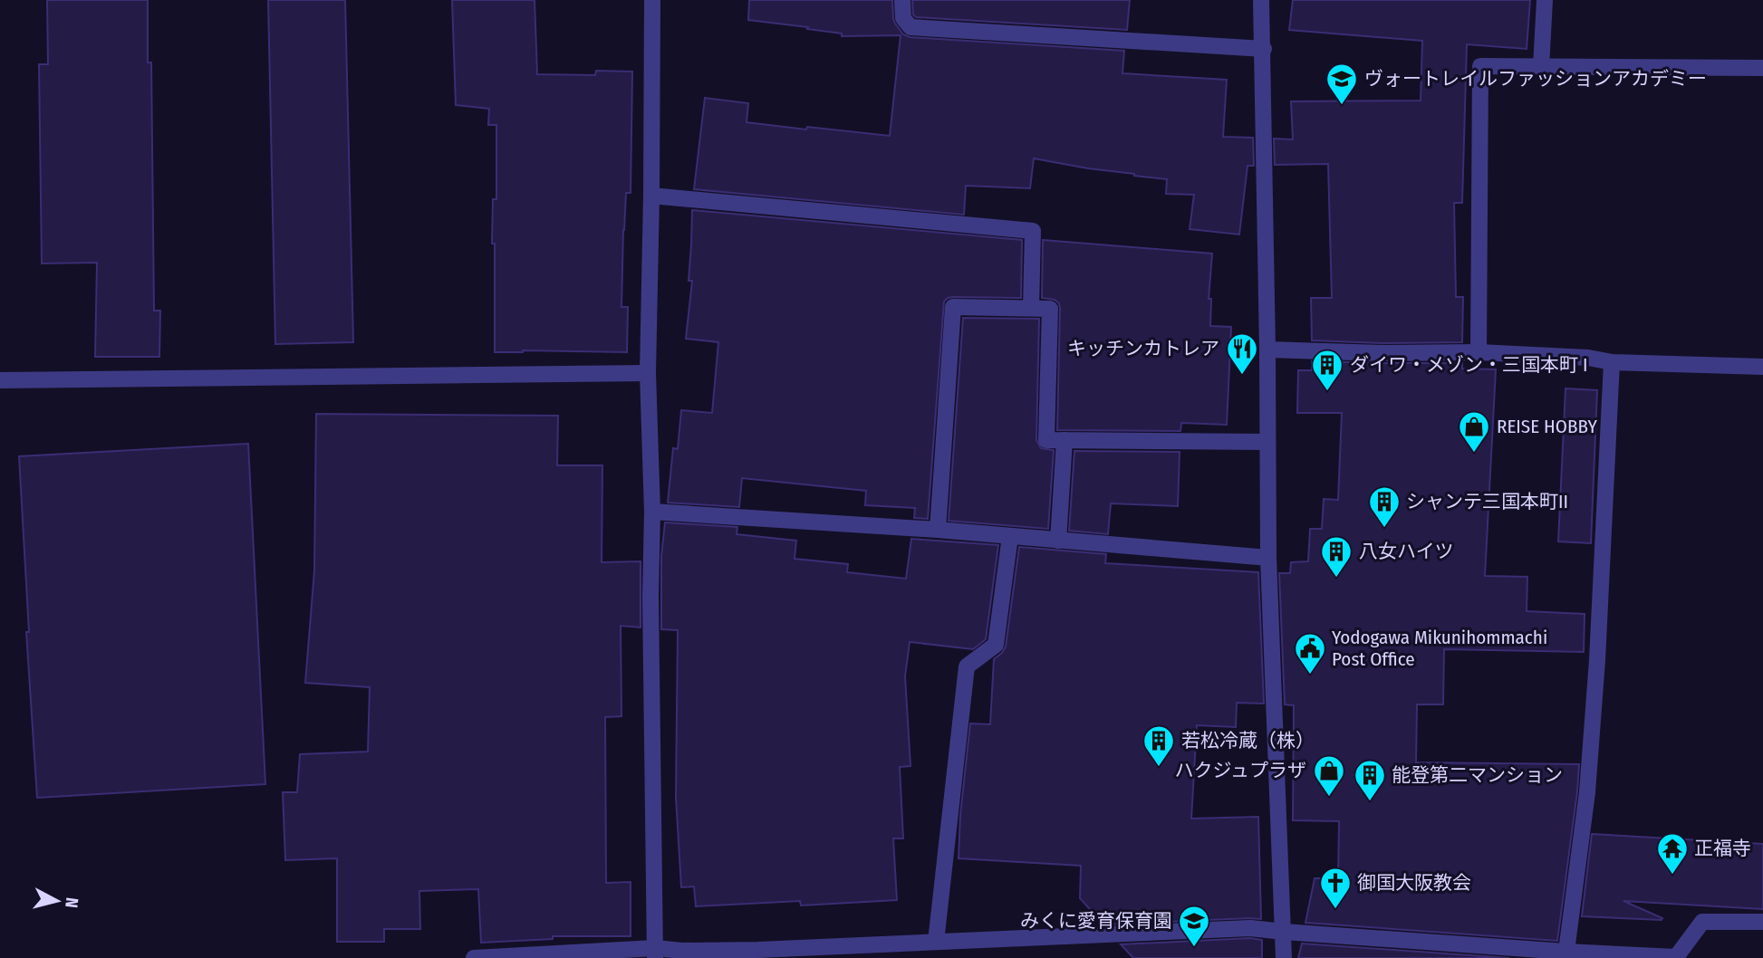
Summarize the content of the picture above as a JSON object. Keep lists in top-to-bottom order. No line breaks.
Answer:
{"places":{"school or university":["ヴォートレイルファッションアカデミー","みくに愛育保育園"],"restaurant":["キッチンカトレア"],"building":["ダイワ・メゾン・三国本町 I","シャンテ三国本町II","八女ハイツ","若松冷蔵（株）","能登第二マンション"],"shop":["REISE HOBBY","ハクジュプラザ"],"public building":["Yodogawa Mikunihommachi Post Office"],"temple":["正福寺"],"church":["御国大阪教会"]},"north":"right"}
